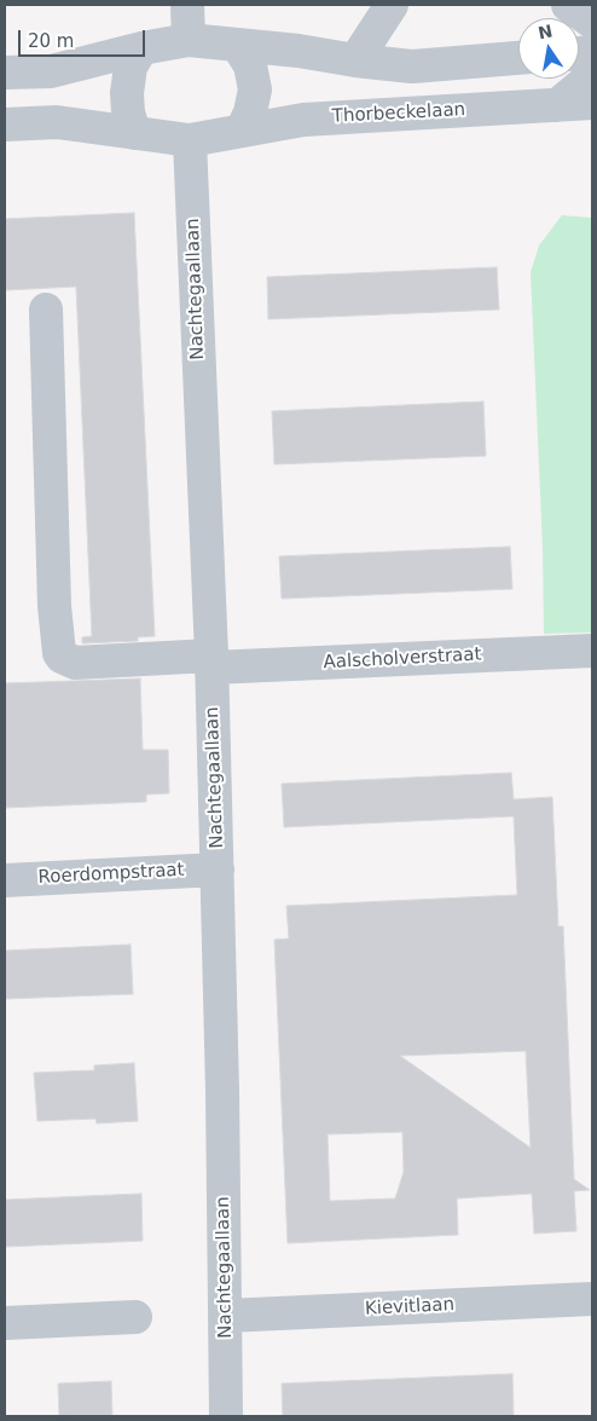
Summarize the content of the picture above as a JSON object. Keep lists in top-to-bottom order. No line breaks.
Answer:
{"streets":{"street":["Thorbeckelaan","Nachtegaallaan","Aalscholverstraat","Roerdompstraat","Kievitlaan"]},"crossings":[["Thorbeckelaan","Nachtegaallaan"],["Nachtegaallaan","Aalscholverstraat"],["Nachtegaallaan","Roerdompstraat"],["Nachtegaallaan","Kievitlaan"]],"scale_bar":"20 m","north":"top"}
